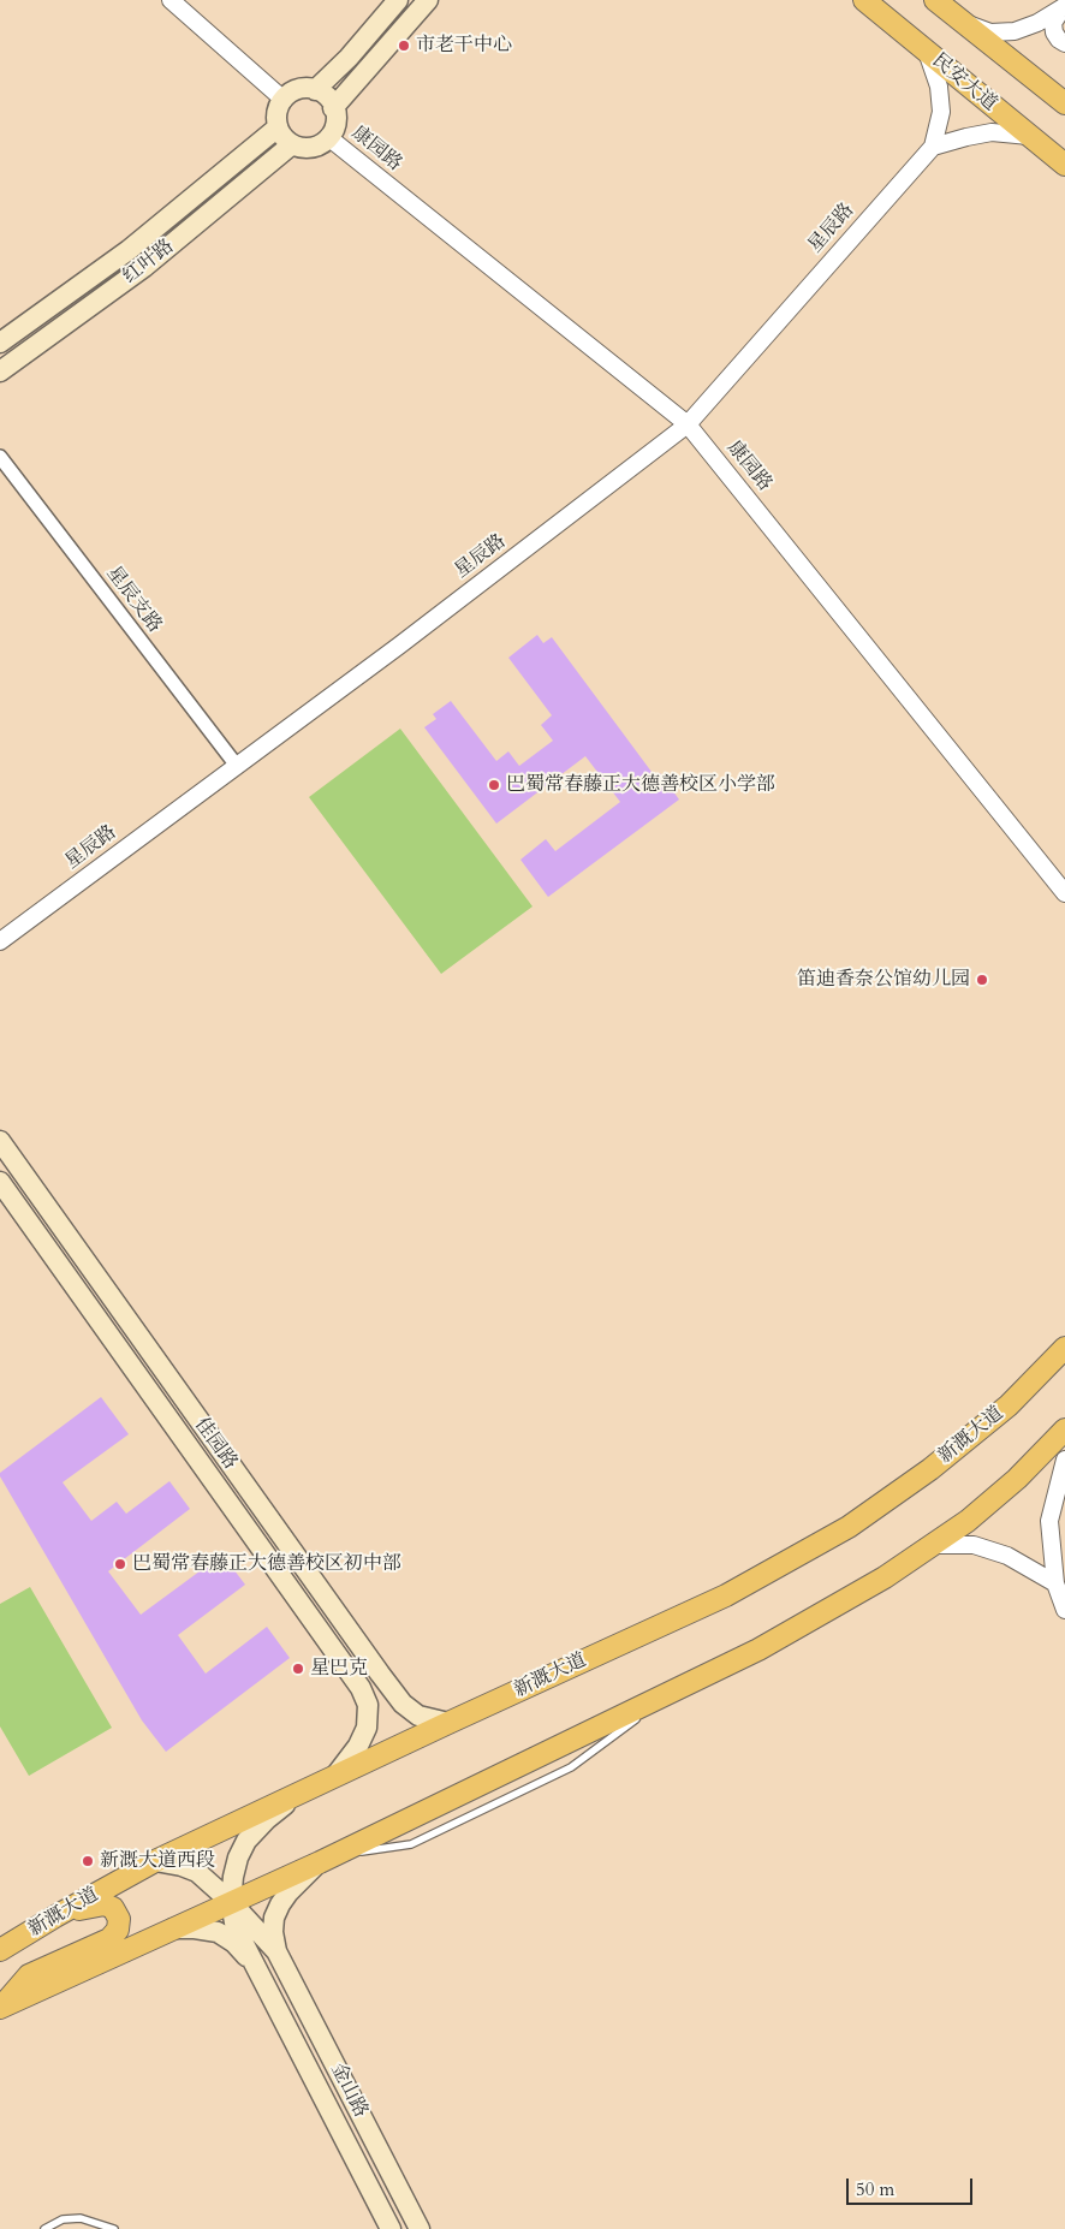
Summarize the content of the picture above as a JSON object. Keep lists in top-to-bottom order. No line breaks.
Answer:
{"streets":{"main road":["民安大道","红叶路","新溉大道","佳园路","金山路"],"street":["康园路","星辰路","星辰支路"]},"crossings":[["康园路","星辰路"],["康园路","红叶路"],["星辰路","星辰支路"],["新溉大道","佳园路"]],"places":["市老干中心","巴蜀常春藤正大德善校区小学部","笛迪香奈公馆幼儿园","巴蜀常春藤正大德善校区初中部","星巴克","新溉大道西段"],"scale_bar":"50 m"}
